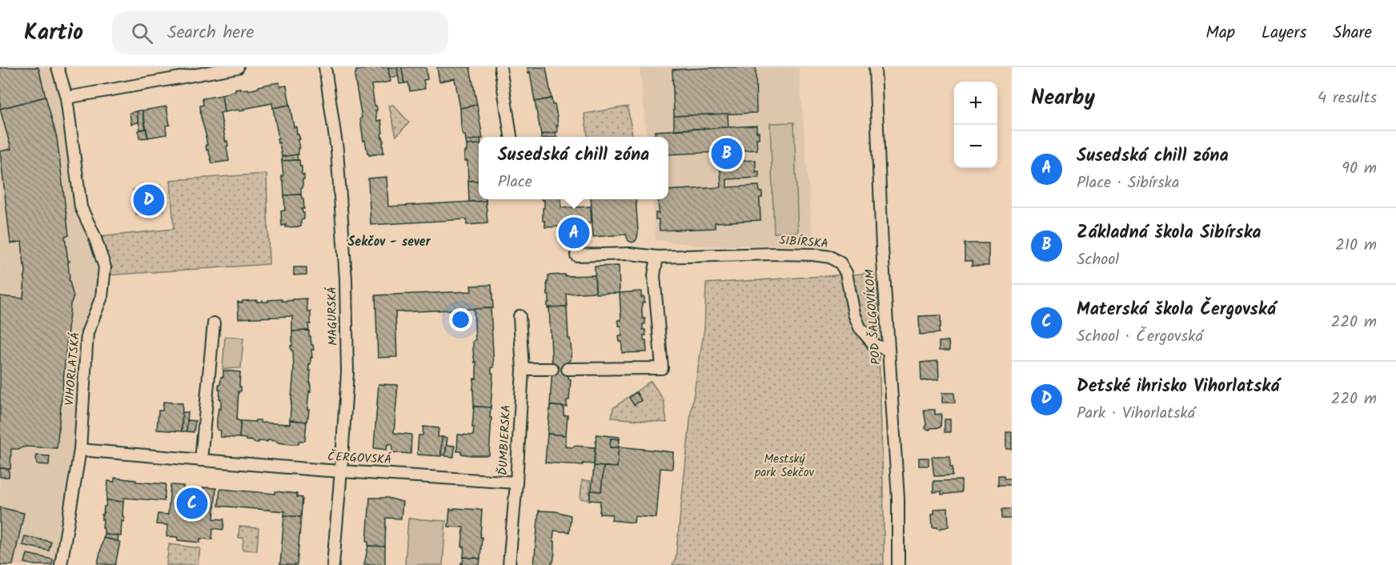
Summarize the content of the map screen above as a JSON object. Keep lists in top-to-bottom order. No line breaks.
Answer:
{"streets":{"street":["SIBÍRSKA","MAGURSKÁ","POD ŠALGOVÍKOM","VIHORLATSKÁ","ĎUMBIERSKA","ČERGOVSKÁ"]},"crossings":[["SIBÍRSKA","POD ŠALGOVÍKOM"],["MAGURSKÁ","ČERGOVSKÁ"],["VIHORLATSKÁ","ČERGOVSKÁ"],["ĎUMBIERSKA","ČERGOVSKÁ"]],"districts":["Sekčov - sever"],"parks":["Mestský park Sekčov"],"page":{"header":"Kartio","search":"Search here","nav":["Map","Layers","Share"],"heading":["Nearby","4 results"],"map_buttons":["+","−"],"list":[{"mark":"A","name":"Susedská chill zóna","note":"Place · Sibírska","value":"90 m"},{"mark":"B","name":"Základná škola Sibírska","note":"School","value":"210 m"},{"mark":"C","name":"Materská škola Čergovská","note":"School · Čergovská","value":"220 m"},{"mark":"D","name":"Detské ihrisko Vihorlatská","note":"Park · Vihorlatská","value":"220 m"}],"pins":["B","D","A","C"],"popup":["Susedská chill zóna","Place"]}}
